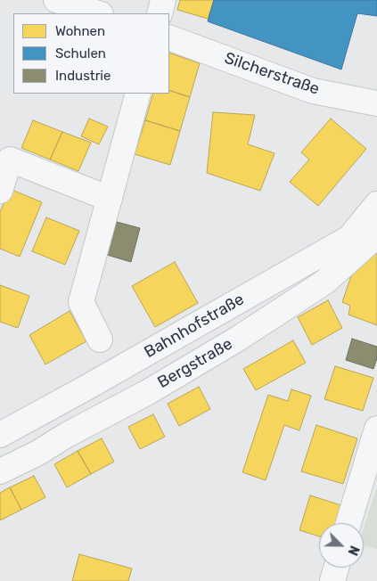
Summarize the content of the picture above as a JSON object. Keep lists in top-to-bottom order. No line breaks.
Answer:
{"streets":{"street":["Silcherstraße","Bahnhofstraße","Bergstraße"]},"legend":["Wohnen","Schulen","Industrie"],"north":"bottom right"}
